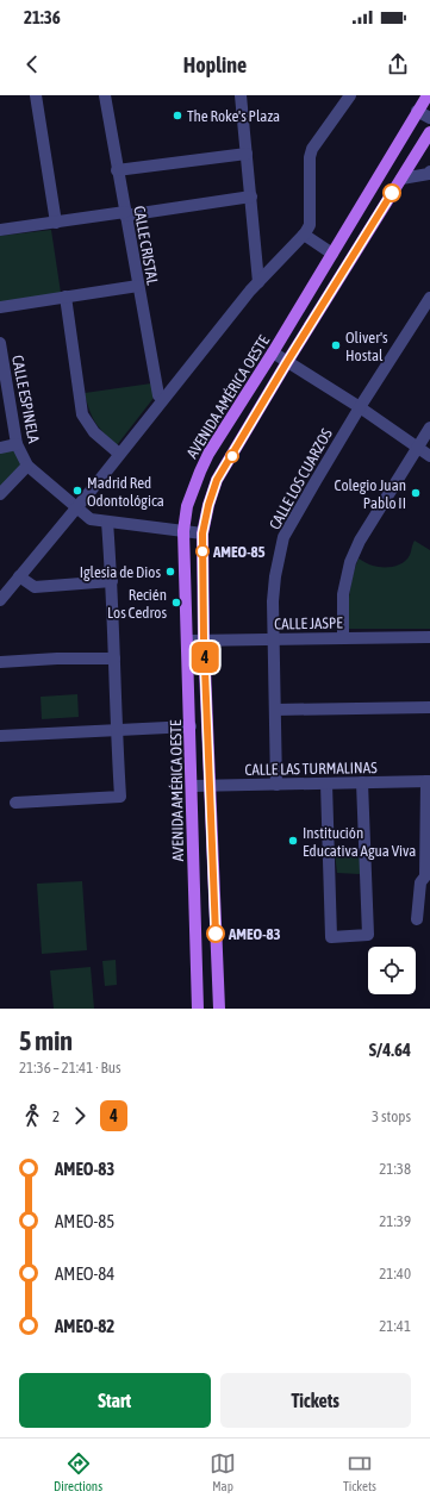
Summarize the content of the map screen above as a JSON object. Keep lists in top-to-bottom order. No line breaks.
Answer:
{"streets":{"main road":["AVENIDA AMÉRICA OESTE"],"street":["CALLE CRISTAL","CALLE ESPINELA","CALLE LOS CUARZOS","CALLE JASPE","CALLE LAS TURMALINAS"]},"crossings":[["AVENIDA AMÉRICA OESTE","CALLE ESPINELA"],["AVENIDA AMÉRICA OESTE","CALLE JASPE"],["AVENIDA AMÉRICA OESTE","CALLE LAS TURMALINAS"],["CALLE LOS CUARZOS","CALLE JASPE"],["CALLE LOS CUARZOS","CALLE LAS TURMALINAS"]],"places":["The Roke's Plaza","Oliver's Hostal","Madrid Red Odontológica","Colegio Juan Pablo II","AMEO-85","Iglesia de Dios","Recién Los Cedros","Institución Educativa Agua Viva","AMEO-83"],"lines":["bus line 4"],"page":{"status":"21:36","header":"Hopline","on_map":"4","heading":["5 min","21:36 – 21:41 · Bus","S/4.64"],"legs":["2","4","3 stops"],"list":[{"name":"AMEO-83","value":"21:38"},{"name":"AMEO-85","value":"21:39"},{"name":"AMEO-84","value":"21:40"},{"name":"AMEO-82","value":"21:41"}],"buttons":["Start","Tickets"],"tabs":["Directions","Map","Tickets"]}}
